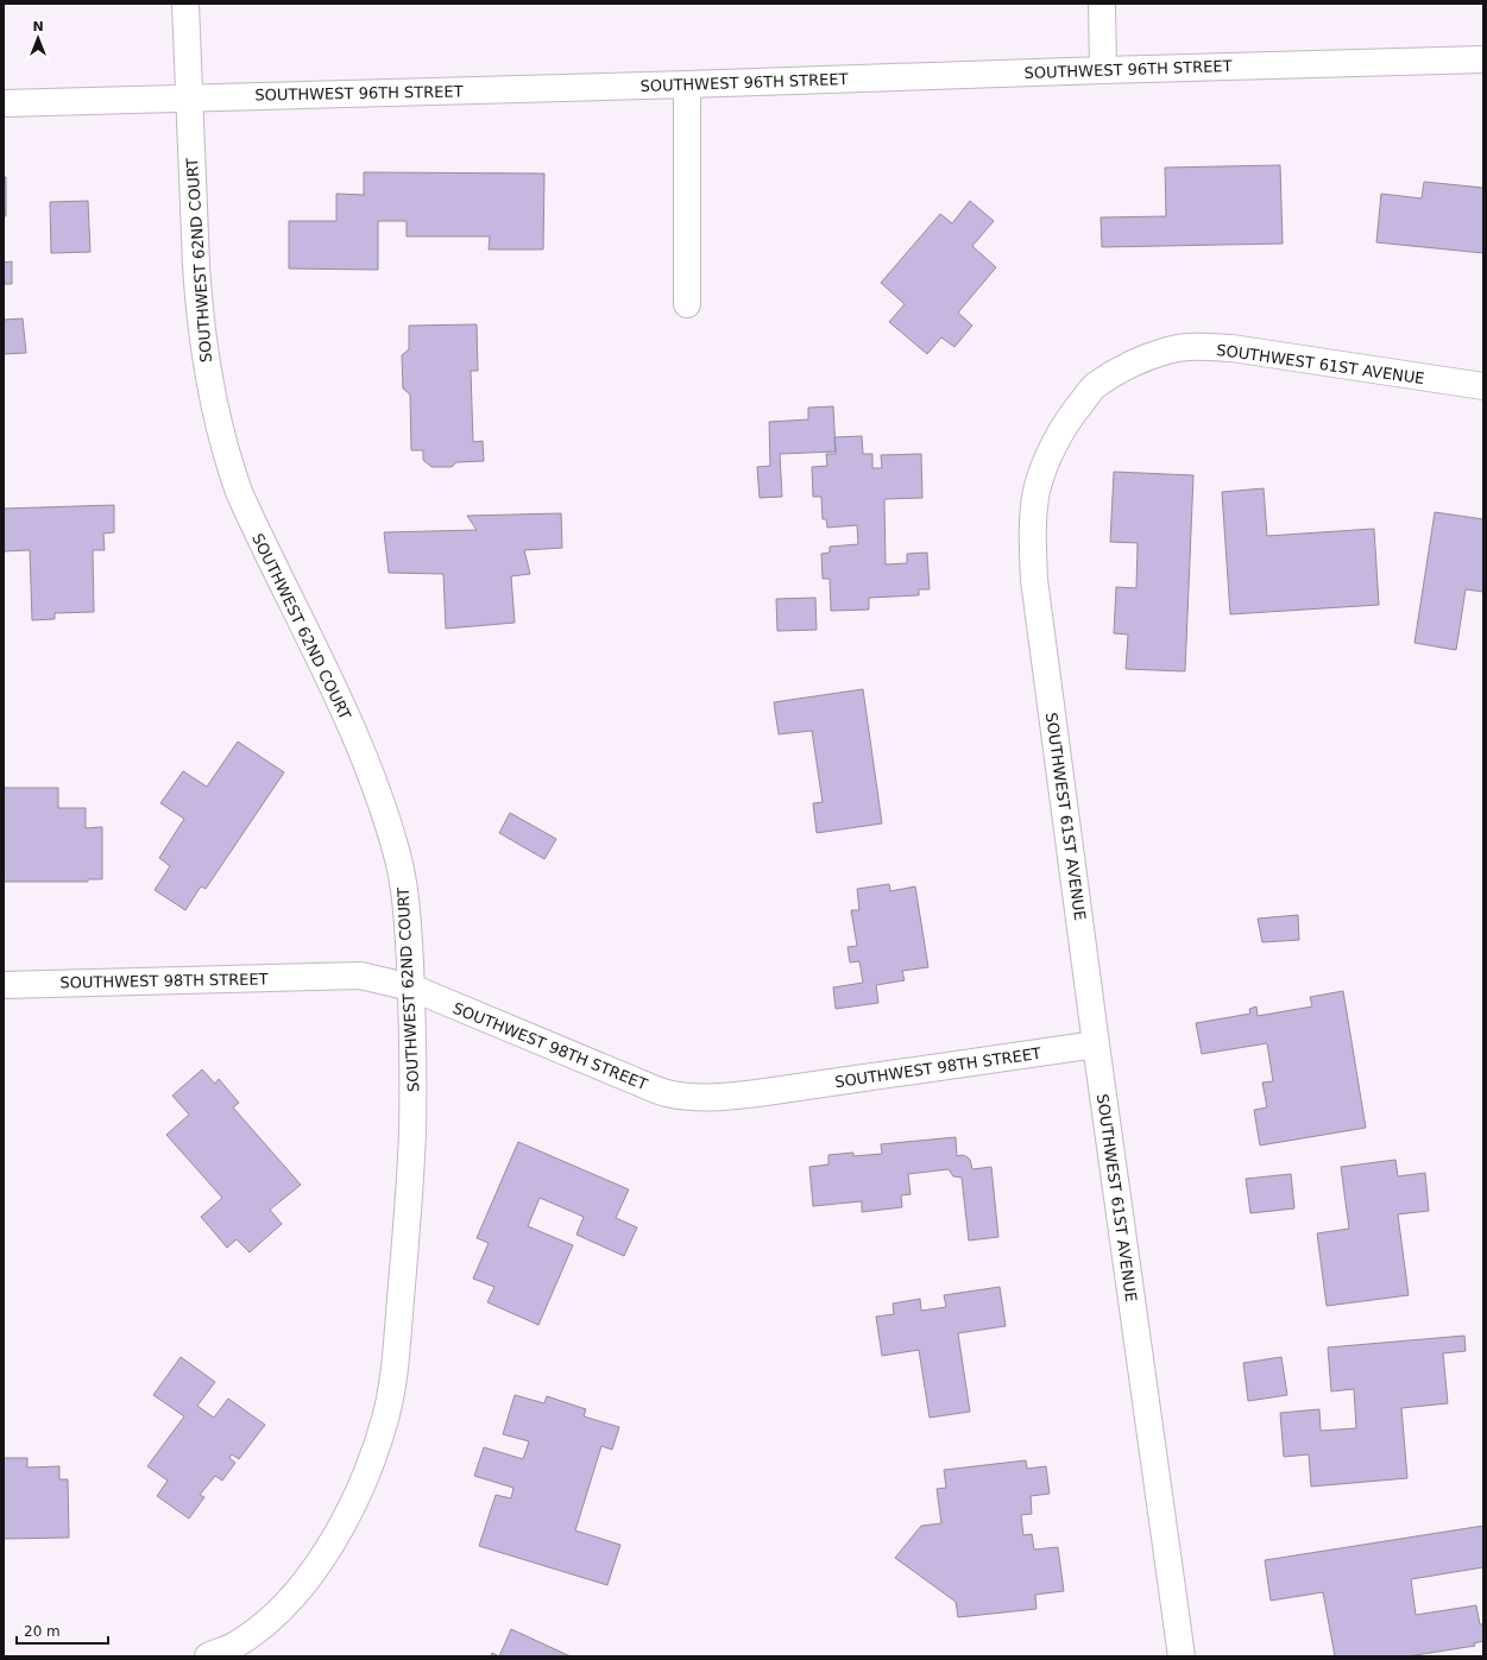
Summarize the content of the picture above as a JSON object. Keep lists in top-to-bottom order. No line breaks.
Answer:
{"streets":{"street":["SOUTHWEST 96TH STREET","SOUTHWEST 62ND COURT","SOUTHWEST 61ST AVENUE","SOUTHWEST 98TH STREET"]},"crossings":[["SOUTHWEST 96TH STREET","SOUTHWEST 62ND COURT"],["SOUTHWEST 62ND COURT","SOUTHWEST 98TH STREET"],["SOUTHWEST 61ST AVENUE","SOUTHWEST 98TH STREET"]],"scale_bar":"20 m","north":"top"}
